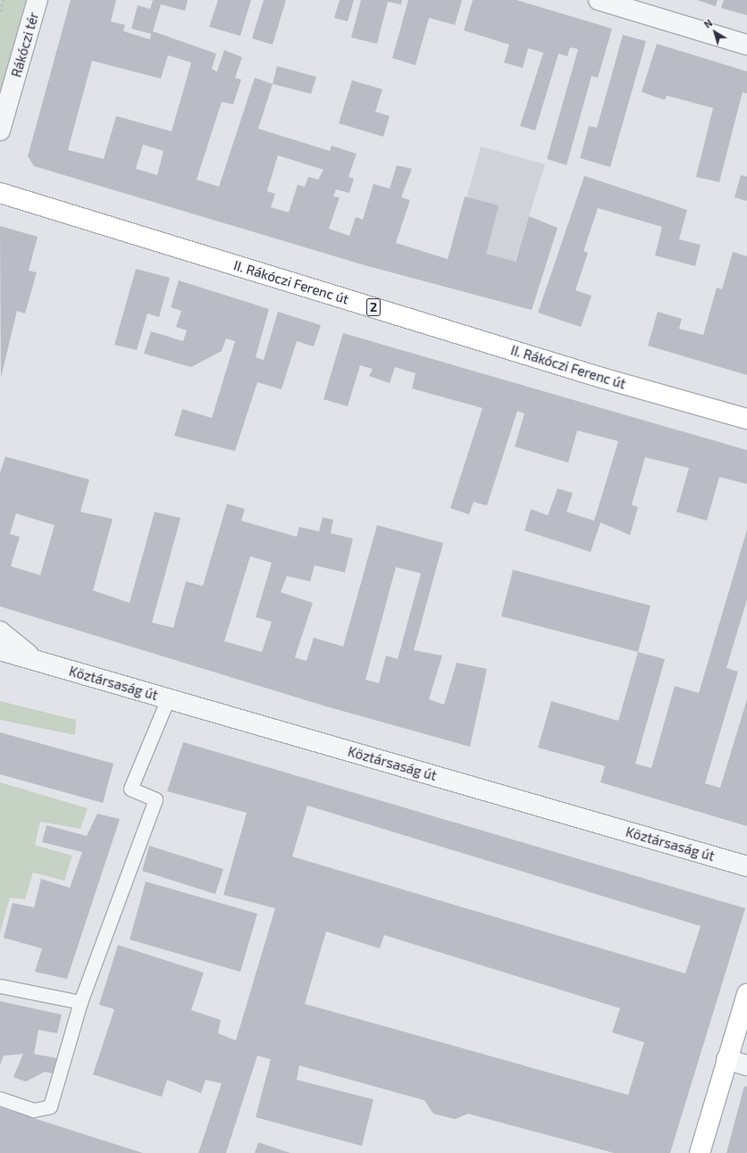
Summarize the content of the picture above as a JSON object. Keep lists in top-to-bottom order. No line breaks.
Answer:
{"streets":{"main road":["II. Rákóczi Ferenc út","2"],"street":["Rákóczi tér","Köztársaság út"]},"north":"top left"}
